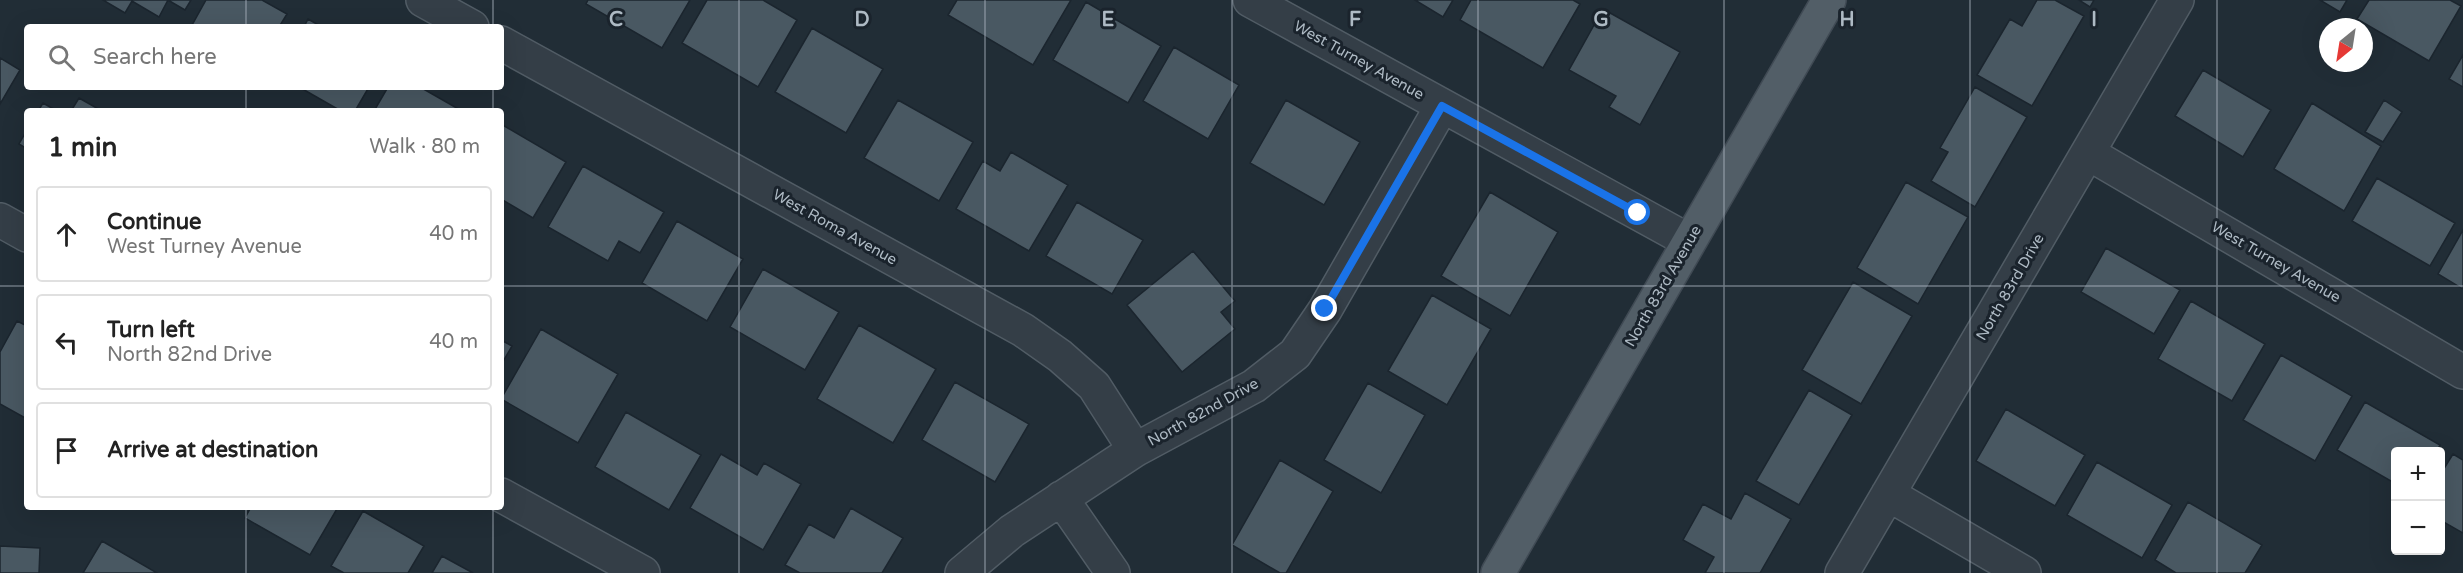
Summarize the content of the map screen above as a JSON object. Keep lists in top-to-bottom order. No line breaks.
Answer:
{"streets":{"main road":["North 83rd Avenue"],"street":["West Turney Avenue","West Roma Avenue","North 83rd Drive","North 82nd Drive"]},"crossings":[["West Turney Avenue","North 83rd Avenue"],["West Turney Avenue","North 83rd Drive"],["West Turney Avenue","North 82nd Drive"],["West Roma Avenue","North 82nd Drive"]],"north":"bottom left","page":{"search":"Search here","heading":["1 min","Walk · 80 m"],"list":[["Continue","West Turney Avenue","40 m"],["Turn left","North 82nd Drive","40 m"],"Arrive at destination"],"map_buttons":["+","−"]},"grid":{"columns":["C","D","E","F","G","H","I"]}}
